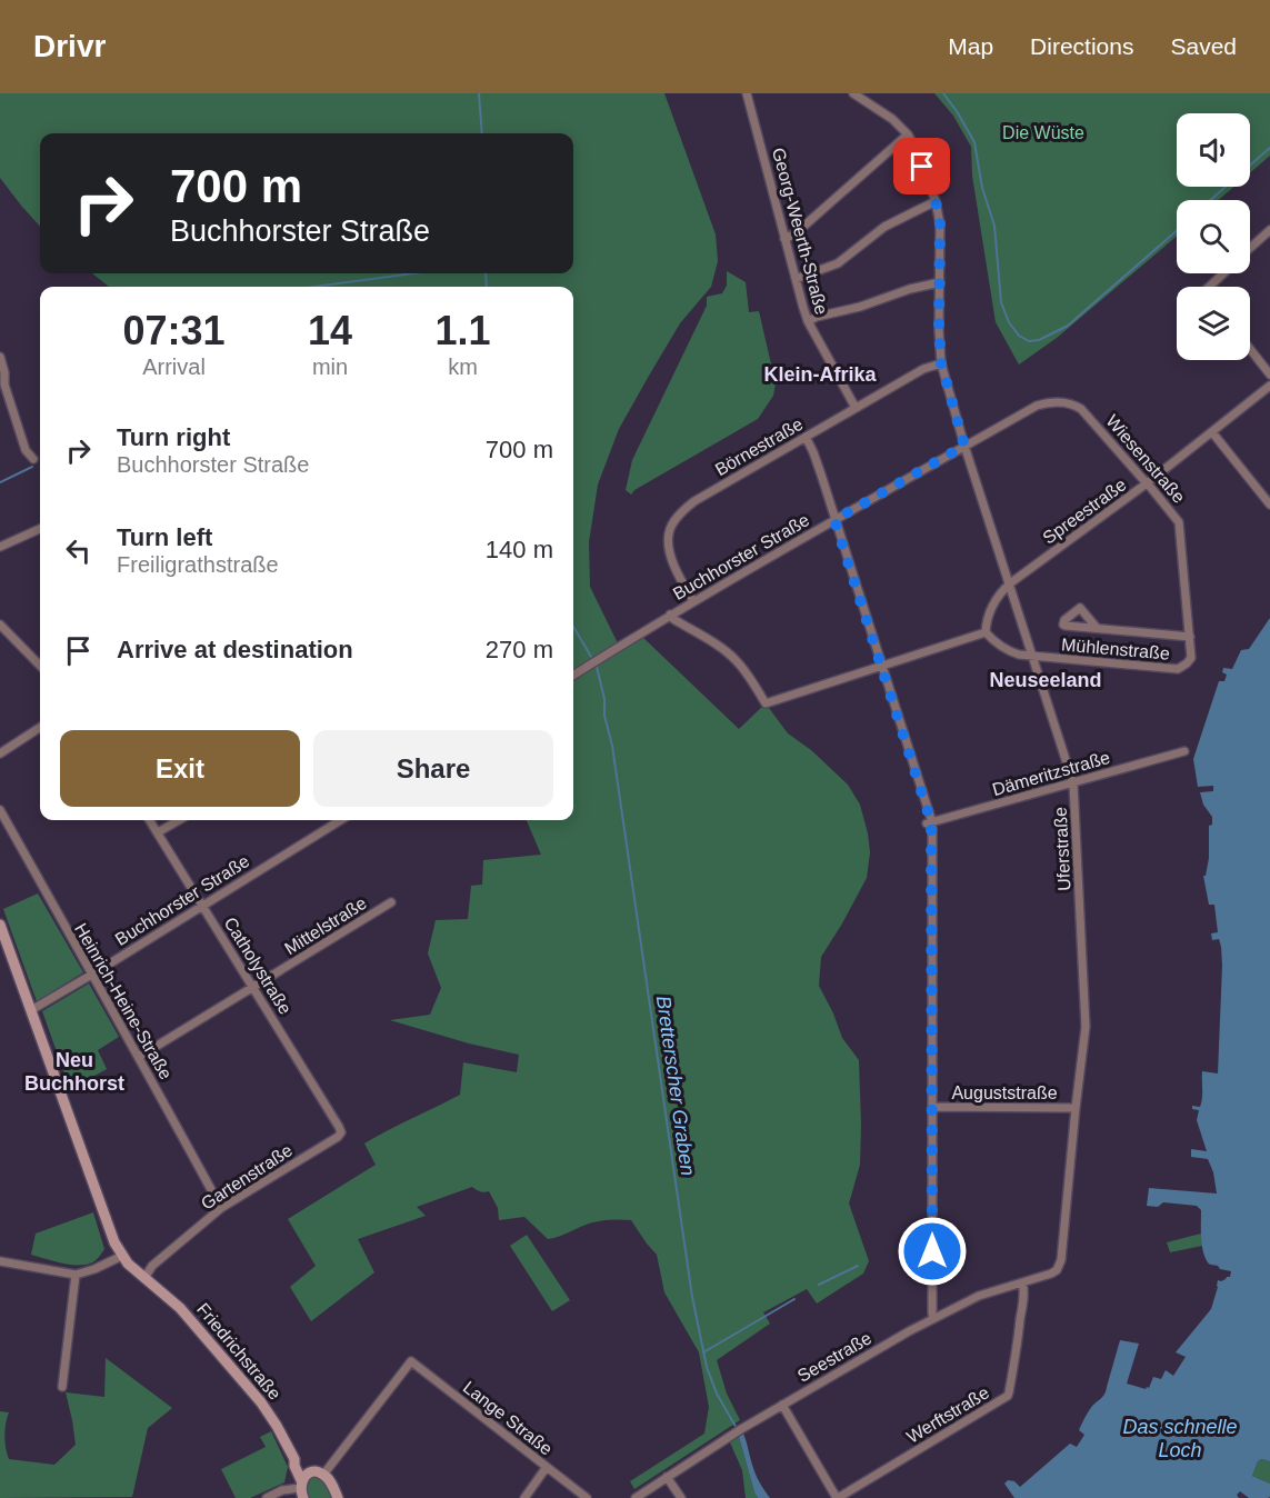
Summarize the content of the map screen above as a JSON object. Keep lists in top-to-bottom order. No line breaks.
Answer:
{"streets":{"main road":["Friedrichstraße"],"street":["Georg-Weerth-Straße","Börnestraße","Wiesenstraße","Spreestraße","Buchhorster Straße","Mühlenstraße","Dämeritzstraße","Uferstraße","Mittelstraße","Catholystraße","Heinrich-Heine-Straße","Auguststraße","Gartenstraße","Seestraße","Werftstraße","Lange Straße"]},"crossings":[["Georg-Weerth-Straße","Börnestraße"],["Börnestraße","Buchhorster Straße"],["Börnestraße","Uferstraße"],["Wiesenstraße","Spreestraße"],["Wiesenstraße","Buchhorster Straße"],["Wiesenstraße","Mühlenstraße"],["Spreestraße","Mühlenstraße"],["Spreestraße","Uferstraße"],["Buchhorster Straße","Uferstraße"],["Buchhorster Straße","Catholystraße"],["Buchhorster Straße","Heinrich-Heine-Straße"],["Mühlenstraße","Uferstraße"],["Dämeritzstraße","Uferstraße"],["Uferstraße","Auguststraße"],["Uferstraße","Seestraße"],["Mittelstraße","Catholystraße"],["Mittelstraße","Heinrich-Heine-Straße"],["Catholystraße","Gartenstraße"],["Heinrich-Heine-Straße","Gartenstraße"],["Gartenstraße","Friedrichstraße"],["Seestraße","Werftstraße"]],"districts":["Klein-Afrika","Neuseeland","Neu Buchhorst"],"water":["Bretterscher Graben","Das schnelle Loch"],"parks":["Die Wüste"],"page":{"header":"Drivr","nav":["Map","Directions","Saved"],"turn":["700 m","Buchhorster Straße"],"eta":["07:31","Arrival","14","min","1.1","km"],"list":[{"name":"Turn right","note":"Buchhorster Straße","value":"700 m"},{"name":"Turn left","note":"Freiligrathstraße","value":"140 m"},{"name":"Arrive at destination","value":"270 m"}],"buttons":["Exit","Share"]}}
